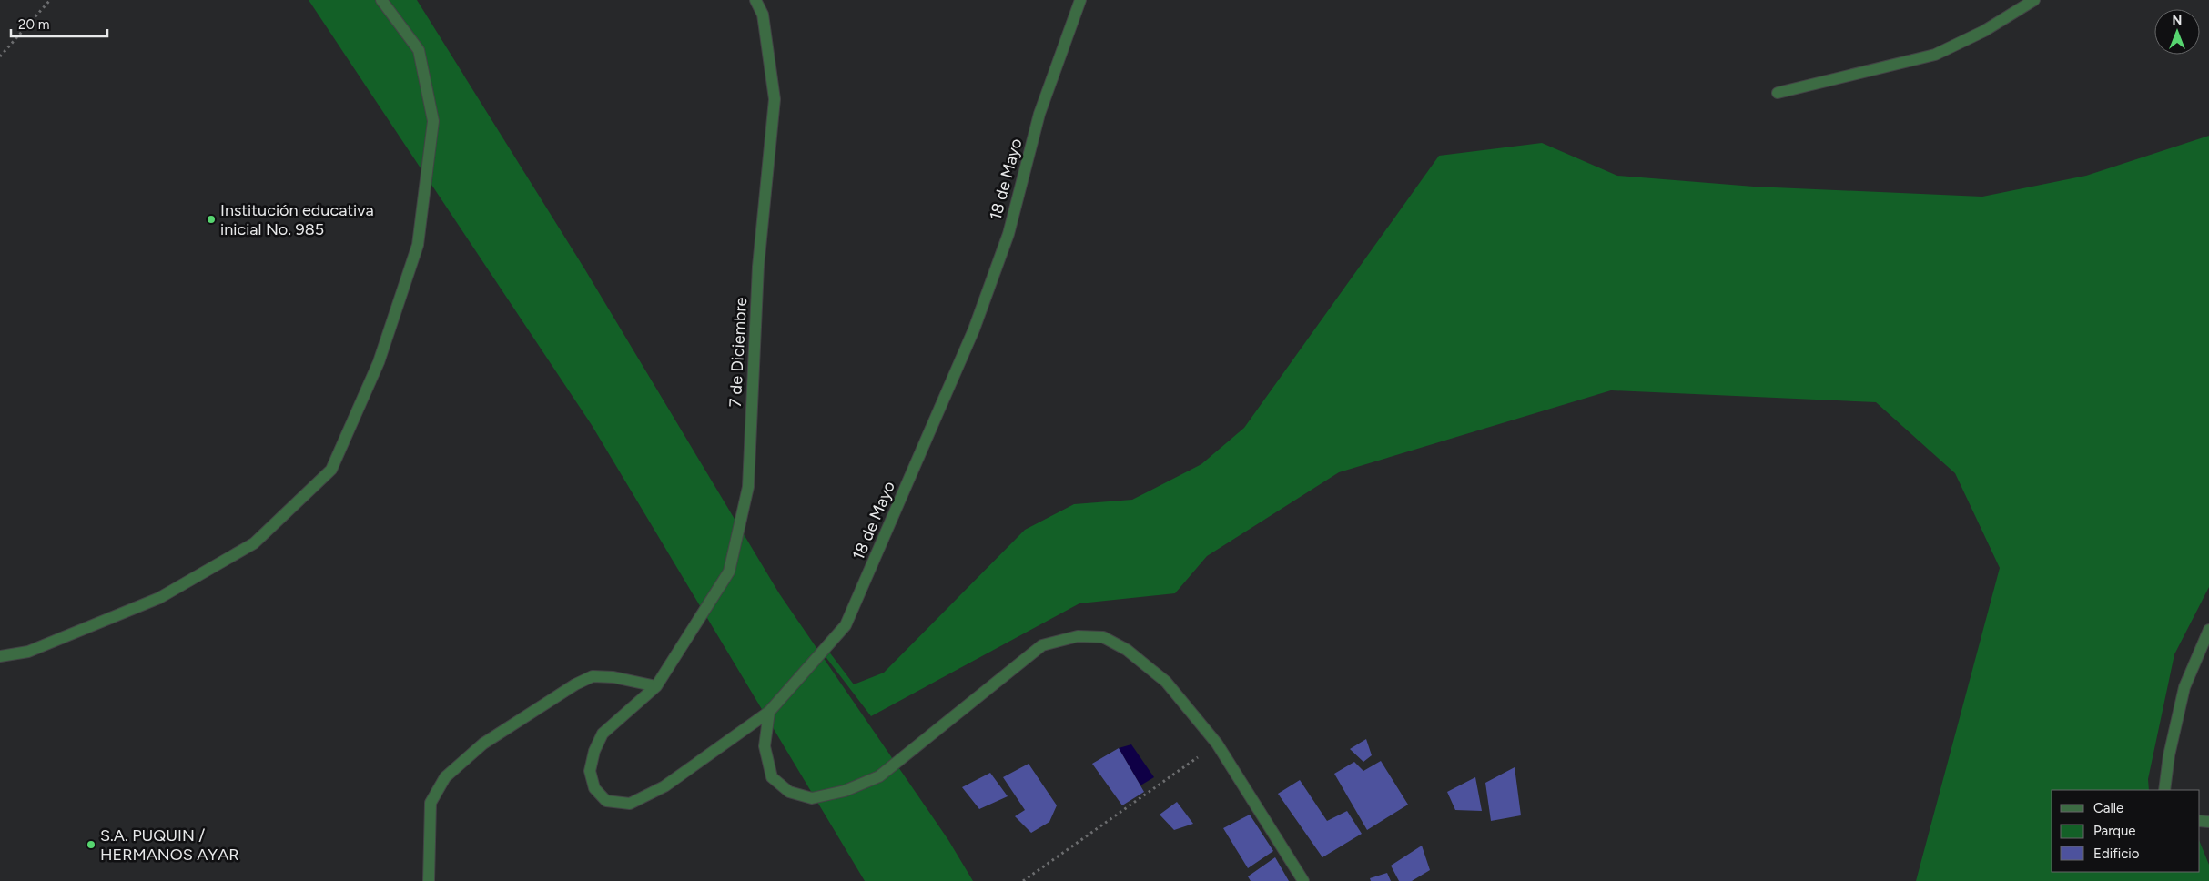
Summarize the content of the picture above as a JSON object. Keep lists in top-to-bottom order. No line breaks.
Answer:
{"streets":{"street":["18 de Mayo","7 de Diciembre"]},"crossings":[["18 de Mayo","7 de Diciembre"]],"places":["Institución educativa inicial No. 985","S.A. PUQUIN / HERMANOS AYAR"],"legend":["Calle","Parque","Edificio"],"scale_bar":"20 m","north":"top"}
